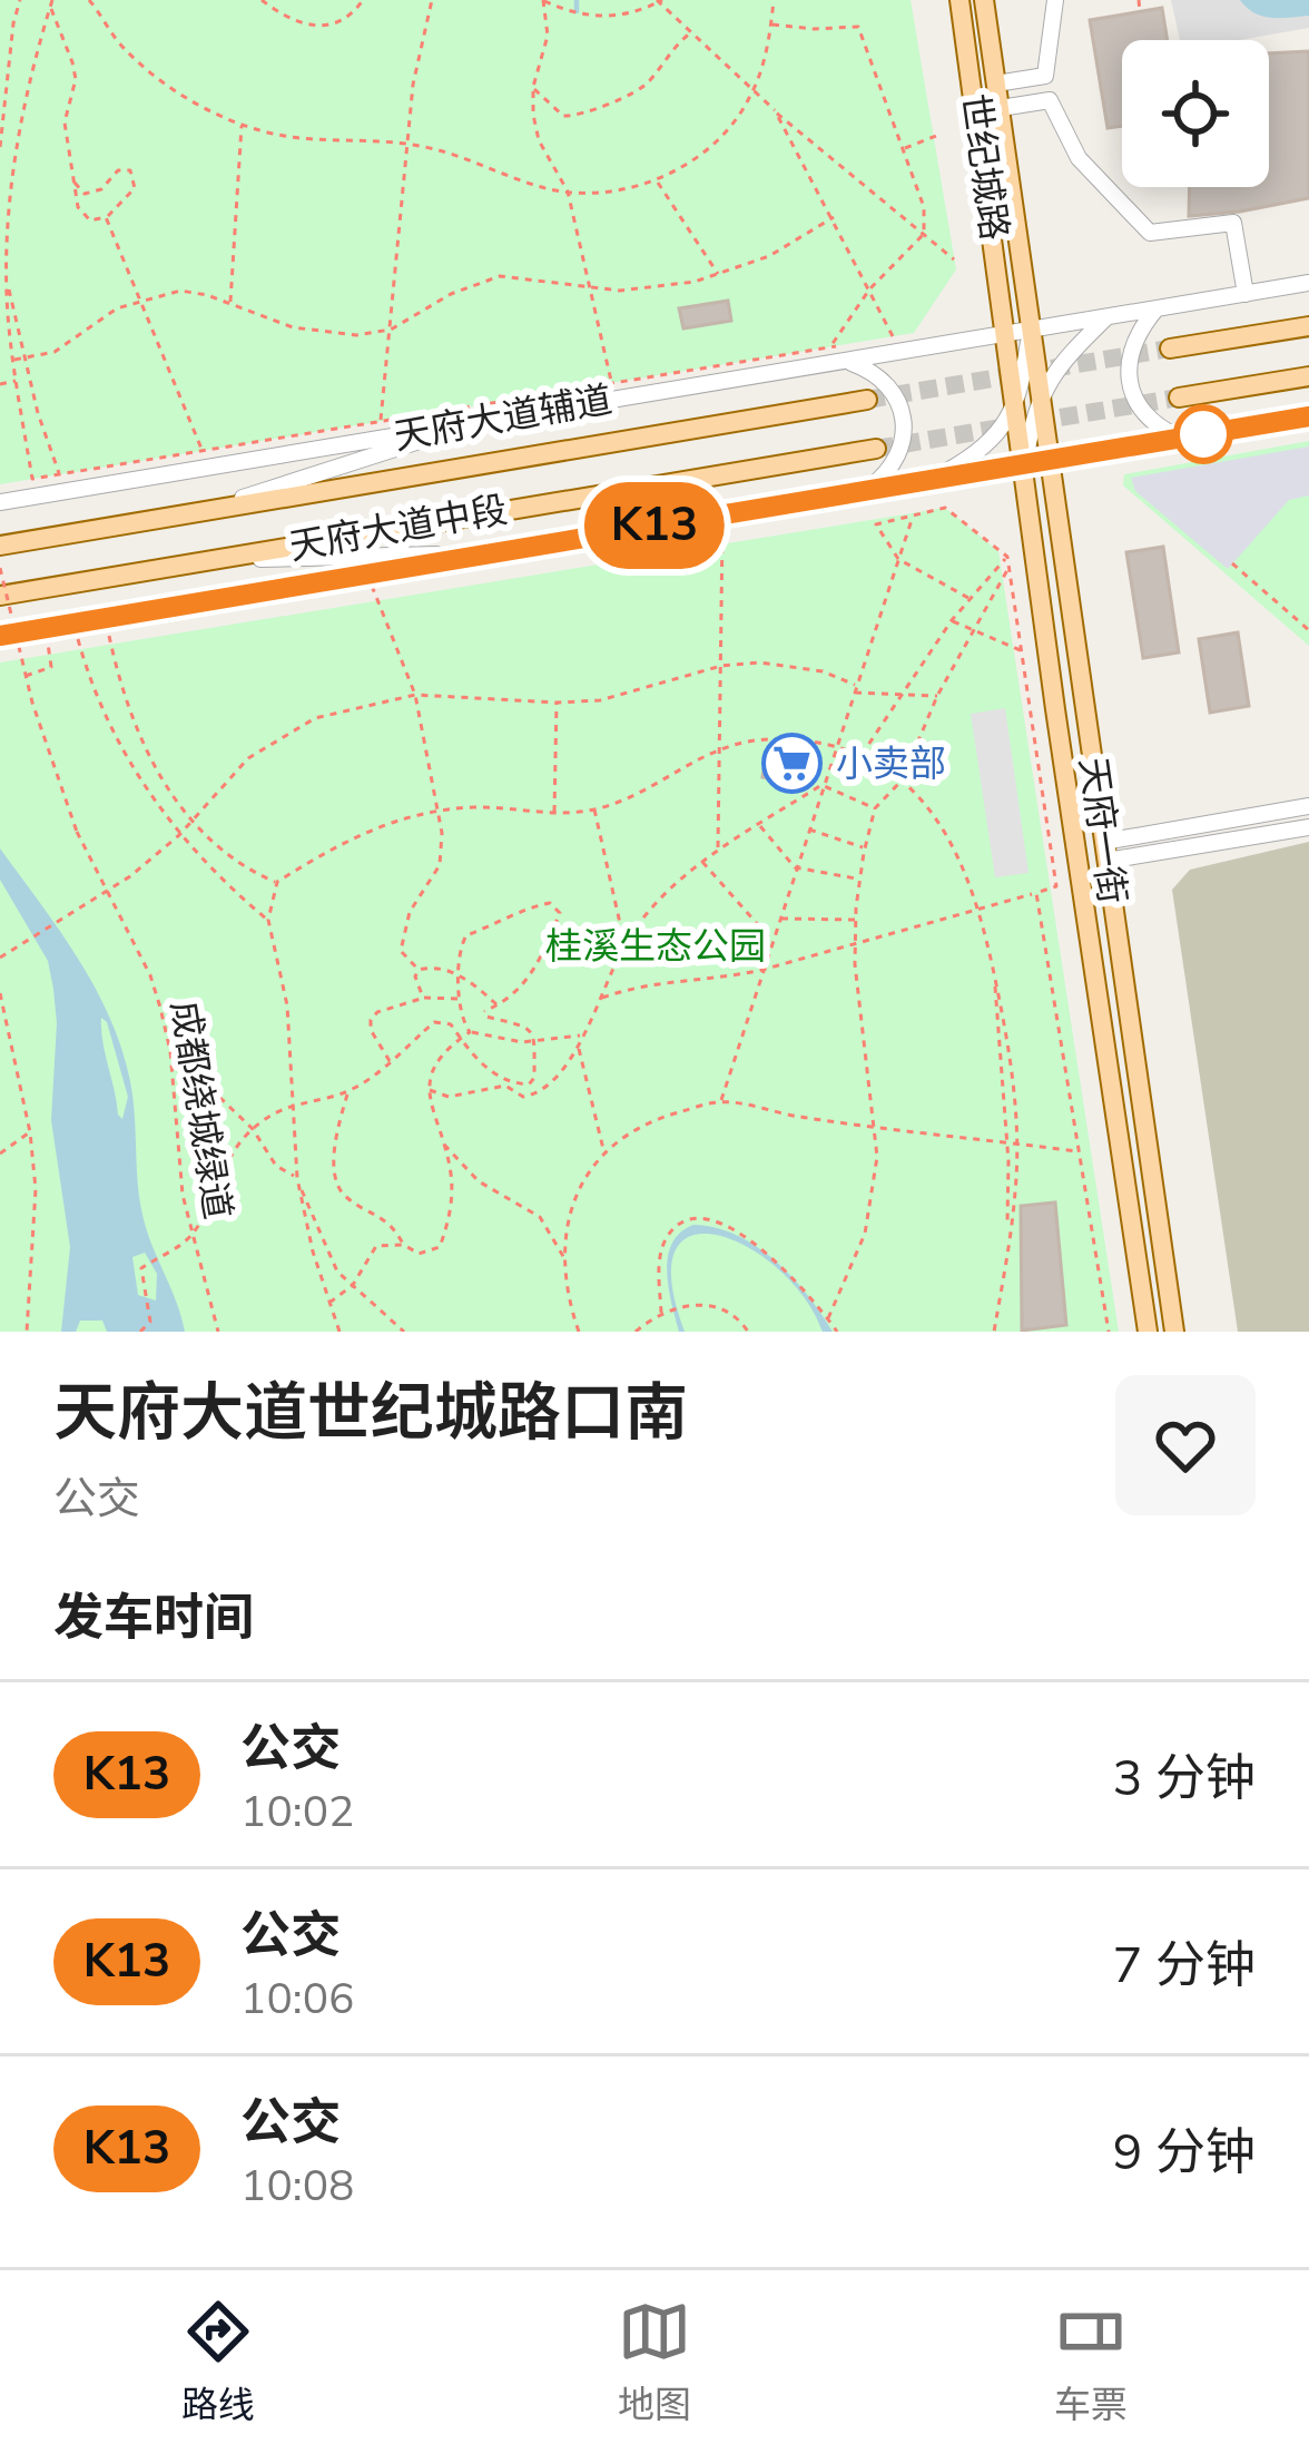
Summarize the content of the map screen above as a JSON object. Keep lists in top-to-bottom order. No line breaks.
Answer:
{"streets":{"main road":["世纪城路","天府大道中段","天府一街"],"street":["天府大道辅道"],"path":["成都绕城绿道"]},"crossings":[["世纪城路","天府大道辅道"],["世纪城路","天府一街"],["天府大道辅道","天府一街"]],"parks":["桂溪生态公园"],"places":{"supermarket":["小卖部"]},"lines":["bus line K13"],"page":{"on_map":"K13","heading":[["天府大道世纪城路口南","公交"],"发车时间"],"list":[{"mark":"K13","name":"公交","note":"10:02","value":"3 分钟"},{"mark":"K13","name":"公交","note":"10:06","value":"7 分钟"},{"mark":"K13","name":"公交","note":"10:08","value":"9 分钟"}],"tabs":["路线","地图","车票"]}}
